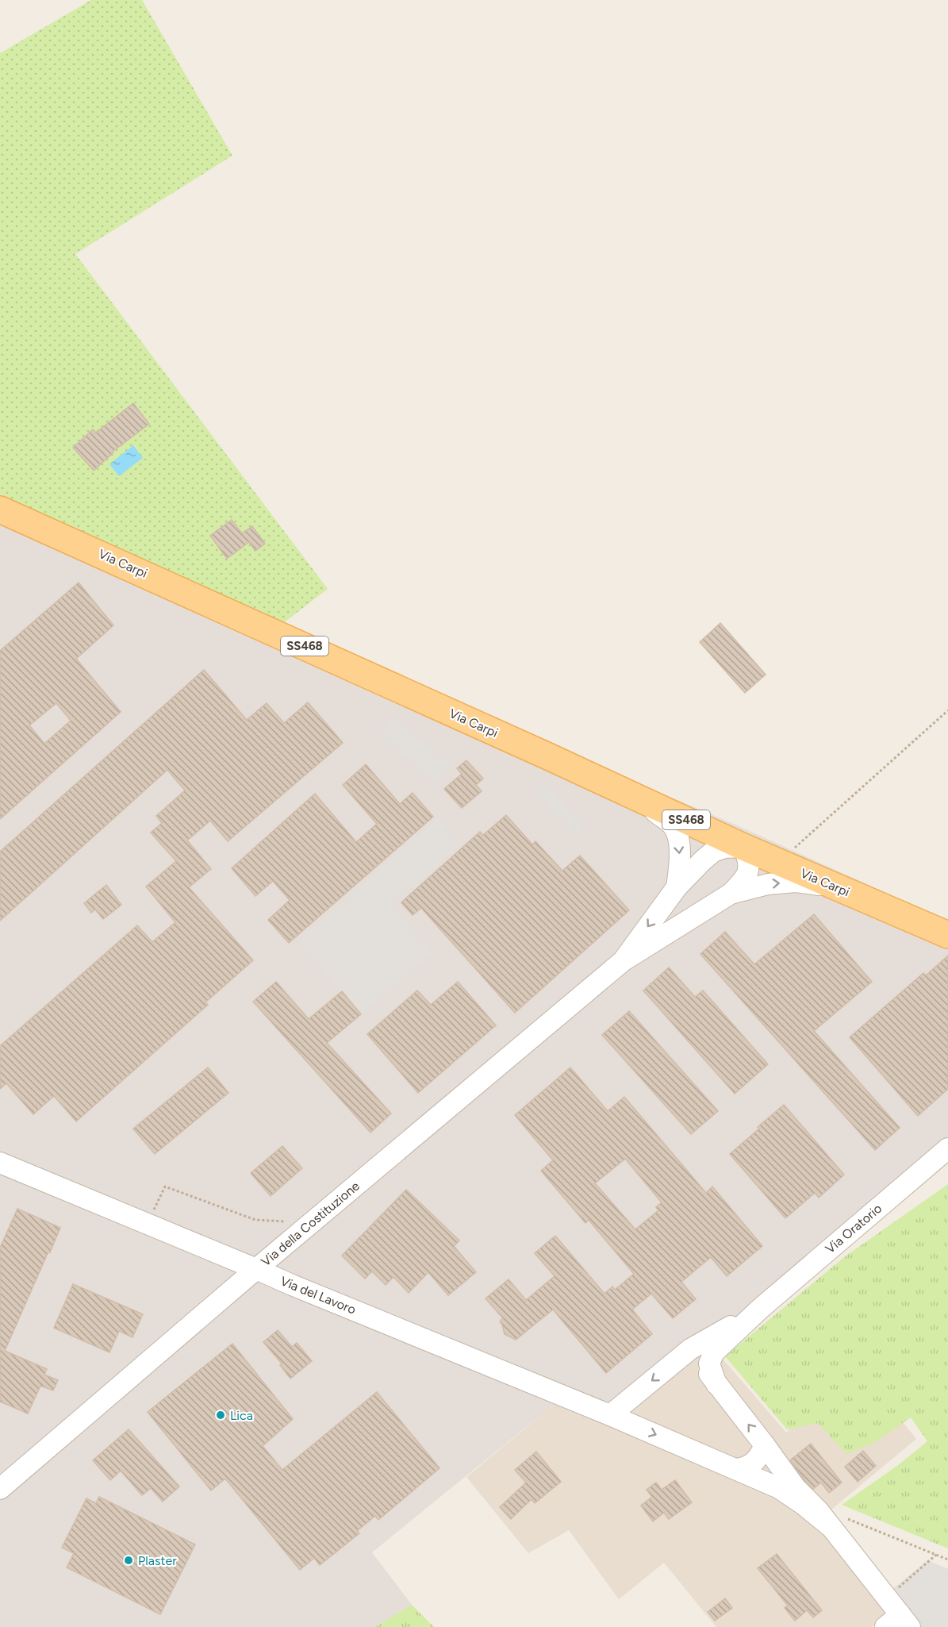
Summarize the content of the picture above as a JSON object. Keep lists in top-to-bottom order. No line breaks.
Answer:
{"streets":{"main road":["Via Carpi","SS468"],"street":["Via della Costituzione","Via Oratorio","Via del Lavoro"]},"crossings":[["Via Carpi","Via della Costituzione"],["Via della Costituzione","Via del Lavoro"],["Via Oratorio","Via del Lavoro"]],"places":["Lica","Plaster"]}
